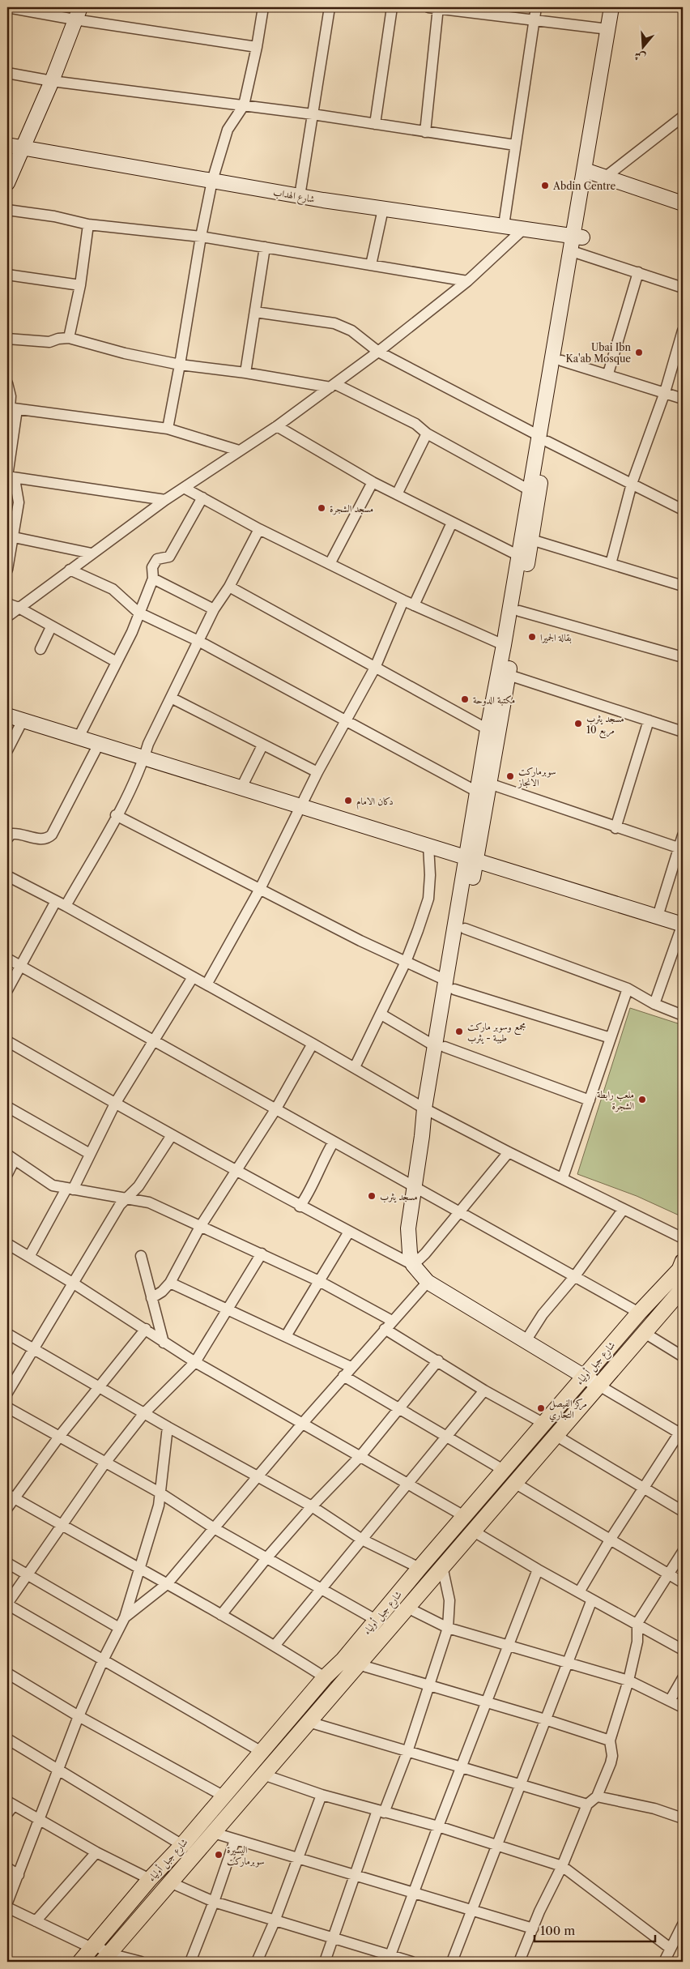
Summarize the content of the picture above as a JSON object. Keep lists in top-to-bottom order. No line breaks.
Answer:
{"streets":{"main road":["شارع جبل أولياء"],"street":["شارع الهداب"]},"places":["Abdin Centre","Ubai Ibn Ka'ab Mosque","مسجد الشجرة","بقالة الجميرا","مكتبة الدوحة","مسجد يثرب مربع 10","سوبرماركت الانجاز","دكان الامام","مجمع وسوبر ماركت طيبة - يثرب","ملعب رابطة الشجرة","مسجد يثرب","مركز الفيصل التجاري","اليسيرة سوبرماركت"],"scale_bar":"100 m","north":"bottom"}
